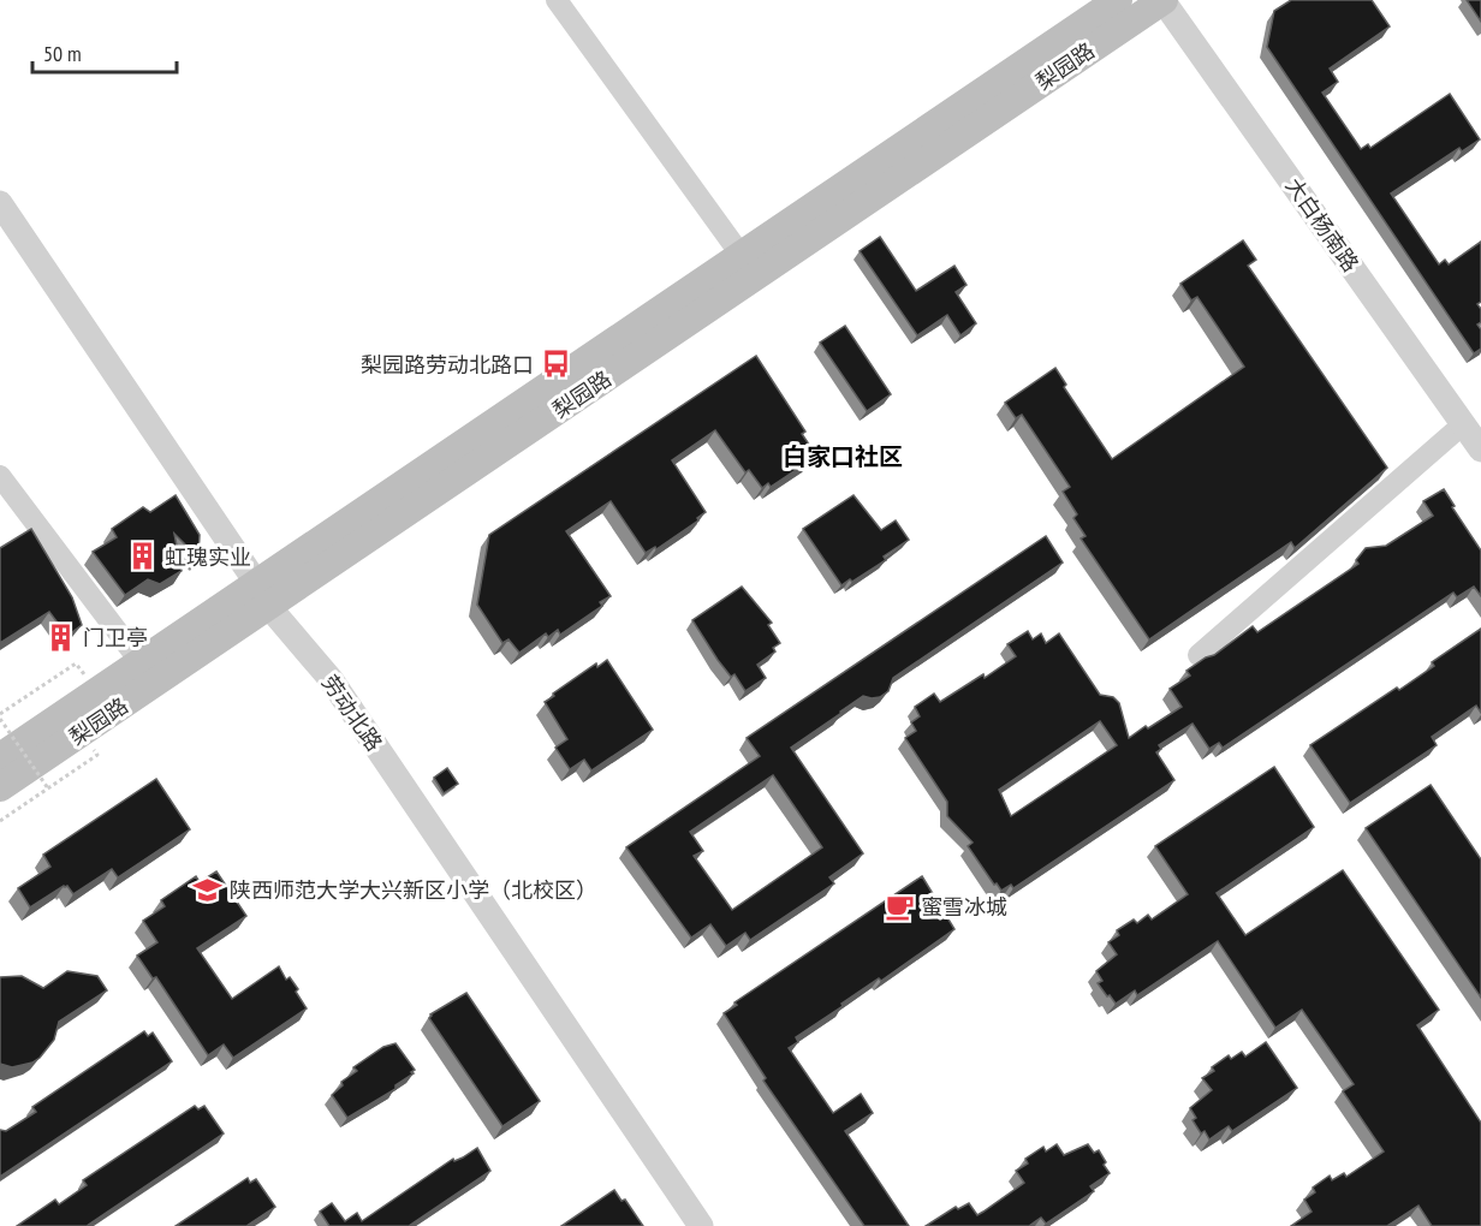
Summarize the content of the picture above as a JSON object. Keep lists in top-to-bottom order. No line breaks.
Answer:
{"streets":{"main road":["梨园路"],"street":["大白杨南路","劳动北路"]},"crossings":[["梨园路","大白杨南路"],["梨园路","劳动北路"]],"districts":["白家口社区"],"places":{"bus stop":["梨园路劳动北路口"],"building":["虹瑰实业","门卫亭"],"school or university":["陕西师范大学大兴新区小学（北校区）"],"cafe":["蜜雪冰城"]},"scale_bar":"50 m"}
